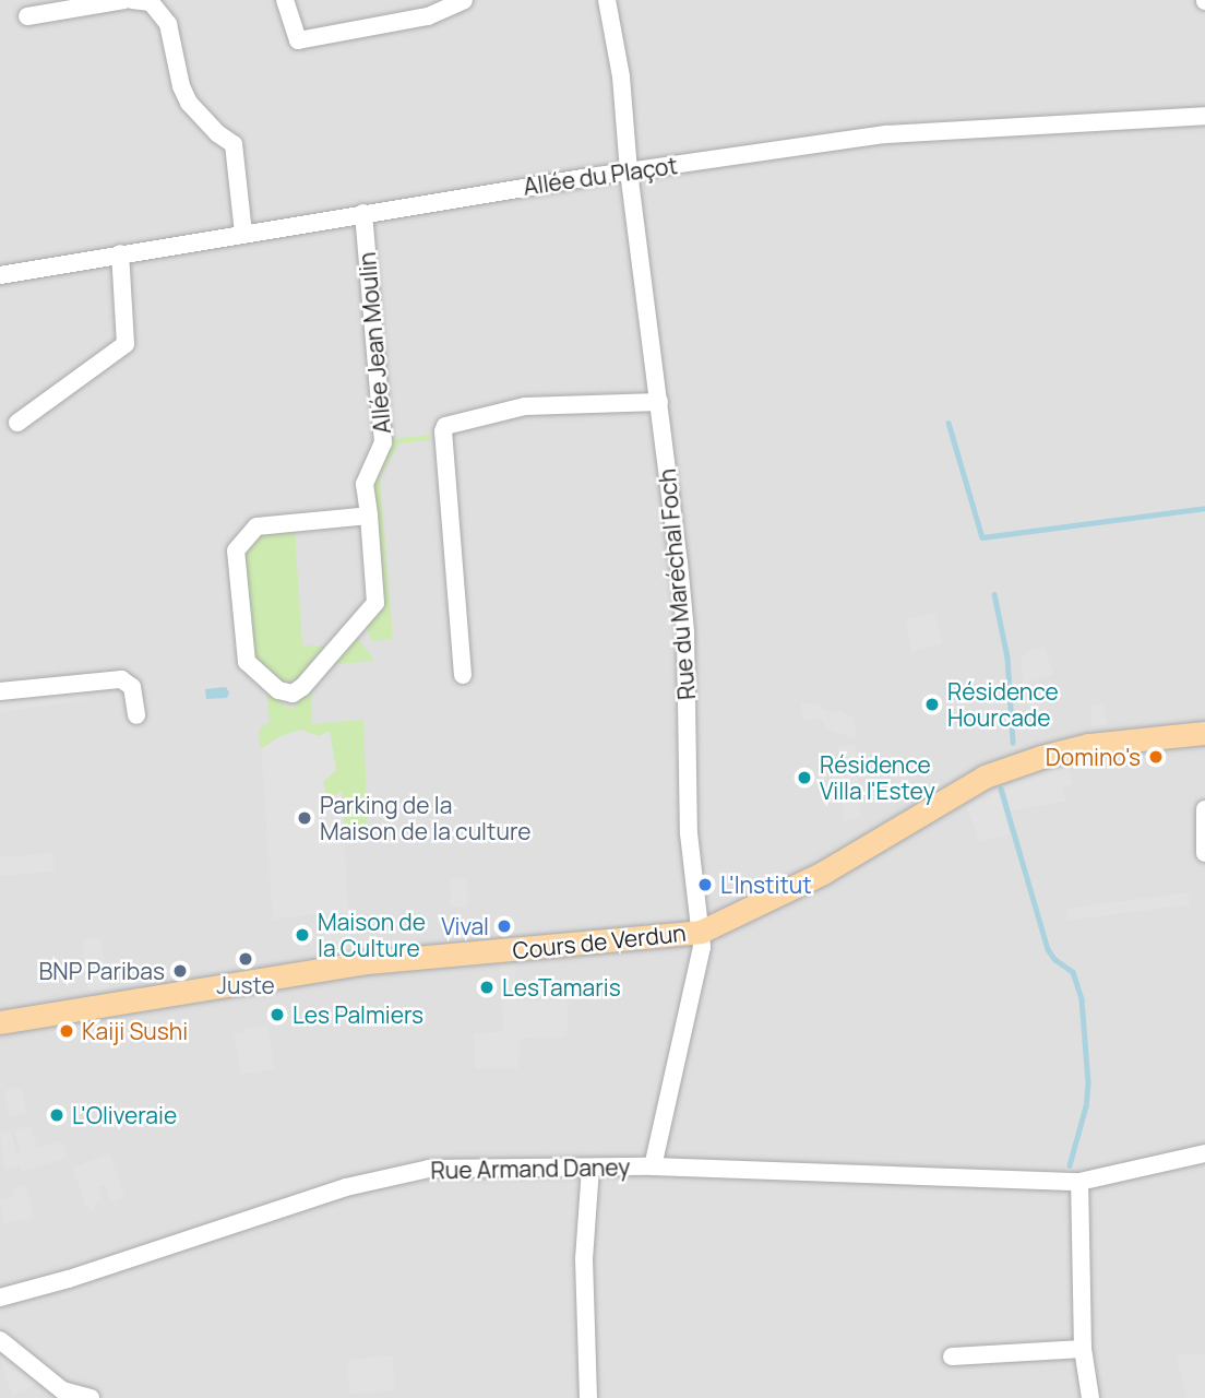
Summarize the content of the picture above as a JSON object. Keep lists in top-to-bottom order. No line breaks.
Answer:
{"streets":{"main road":["Cours de Verdun"],"street":["Allée du Plaçot","Allée Jean Moulin","Rue du Maréchal Foch","Rue Armand Daney"]},"crossings":[["Allée du Plaçot","Allée Jean Moulin"],["Allée du Plaçot","Rue du Maréchal Foch"],["Rue du Maréchal Foch","Cours de Verdun"],["Rue du Maréchal Foch","Rue Armand Daney"]],"places":["Résidence Hourcade","Domino's","Résidence Villa l'Estey","Parking de la Maison de la culture","L'Institut","Vival","Maison de la Culture","Juste","BNP Paribas","LesTamaris","Les Palmiers","Kaiji Sushi","L'Oliveraie"]}
